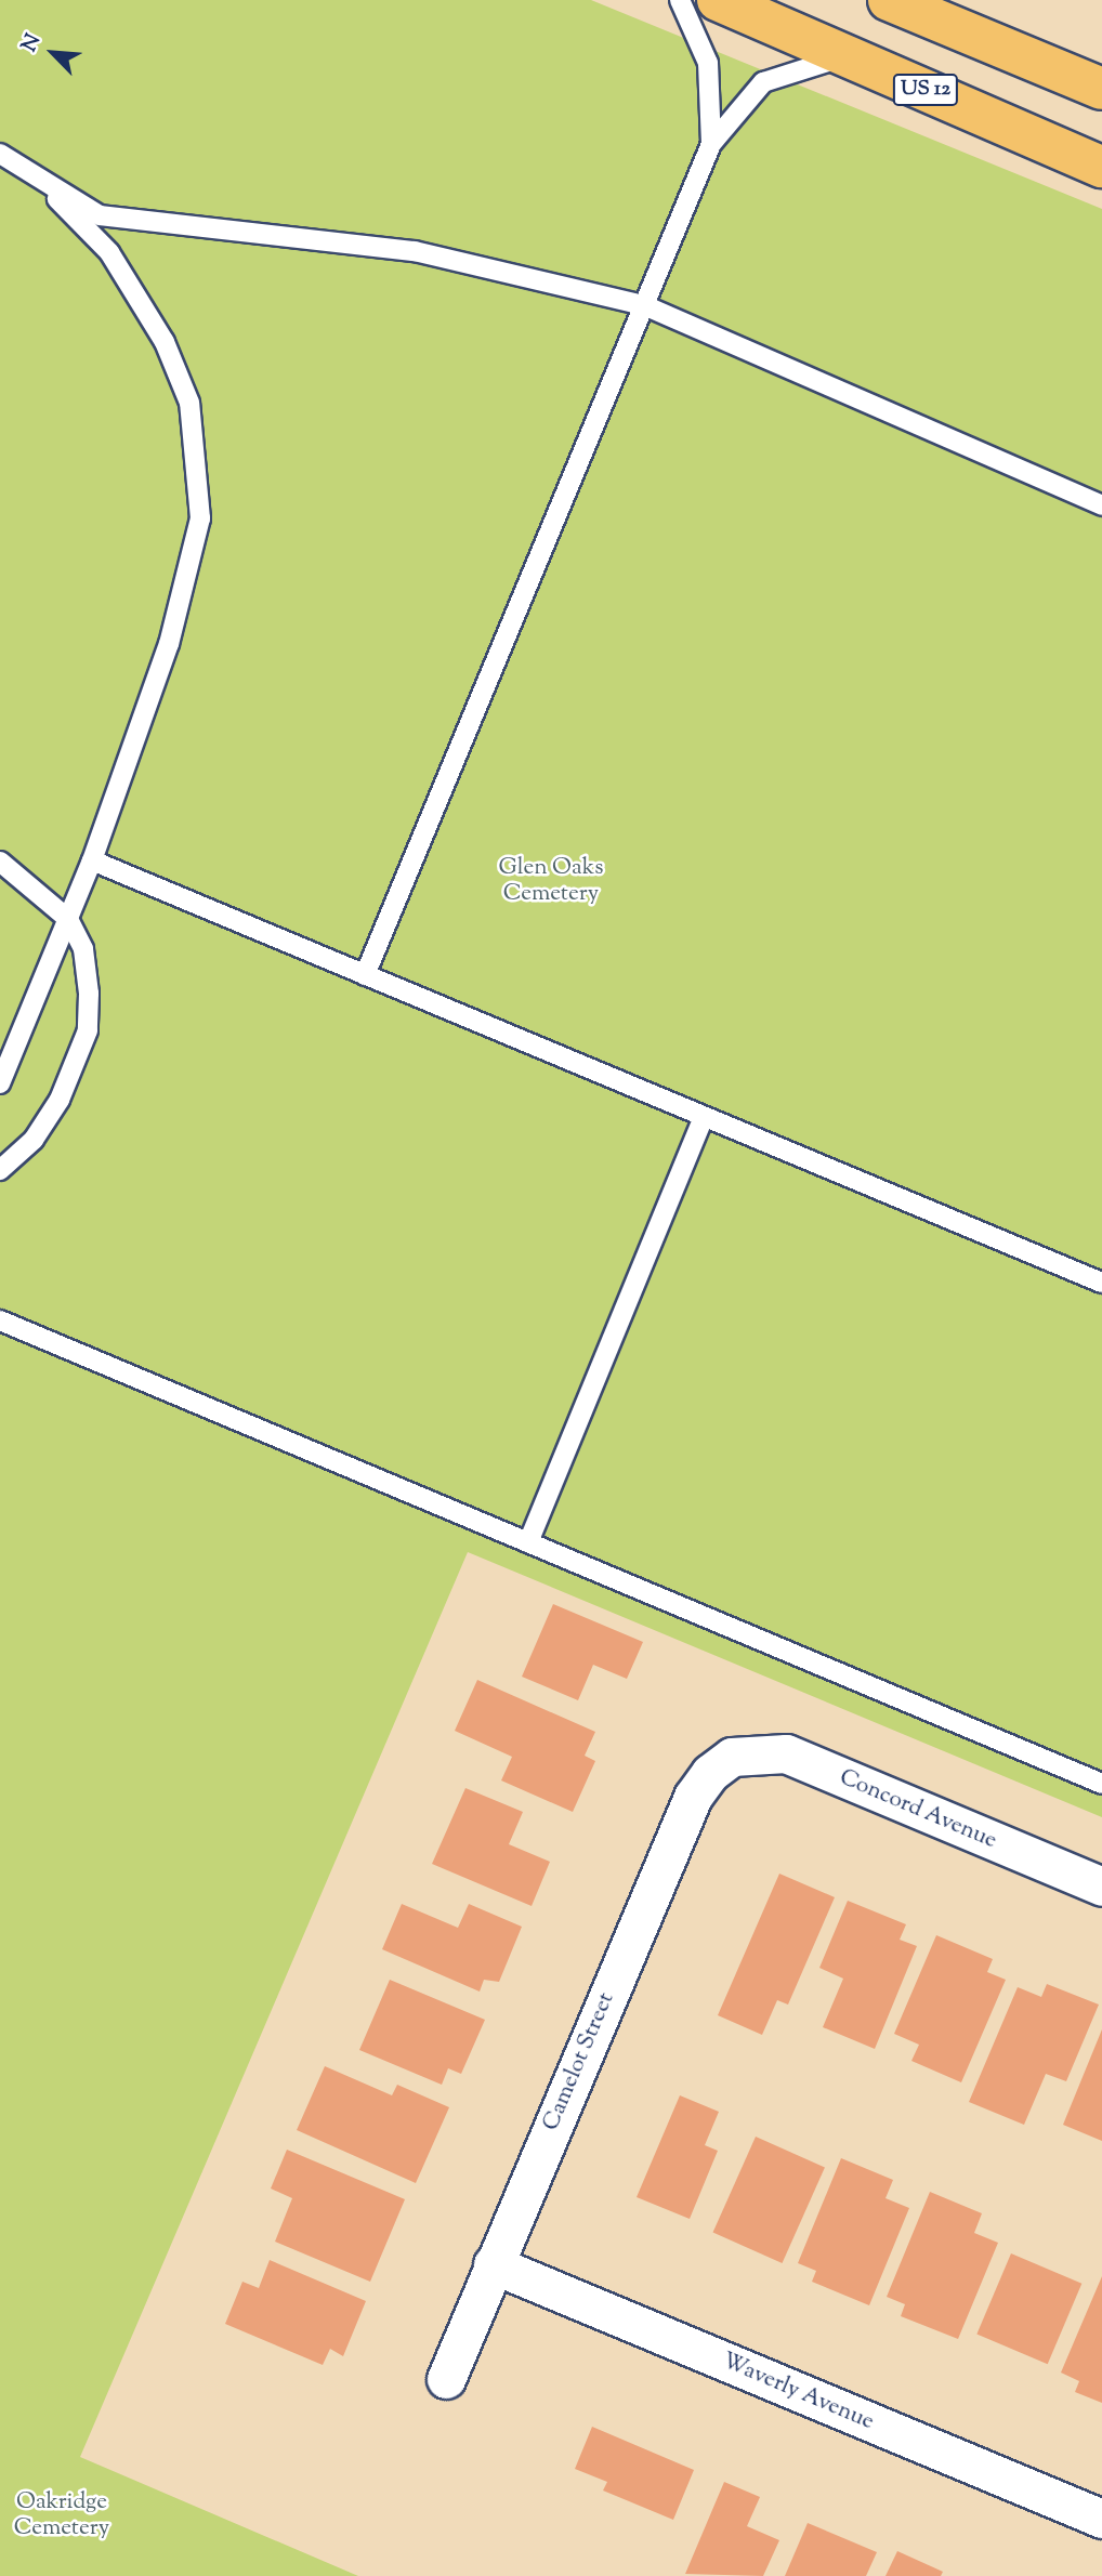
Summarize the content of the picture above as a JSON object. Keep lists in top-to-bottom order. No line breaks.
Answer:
{"streets":{"main road":["US 12"],"street":["Concord Avenue","Camelot Street","Waverly Avenue"]},"crossings":[["Concord Avenue","Camelot Street"],["Camelot Street","Waverly Avenue"]],"parks":["Glen Oaks Cemetery","Oakridge Cemetery"],"north":"top left"}
